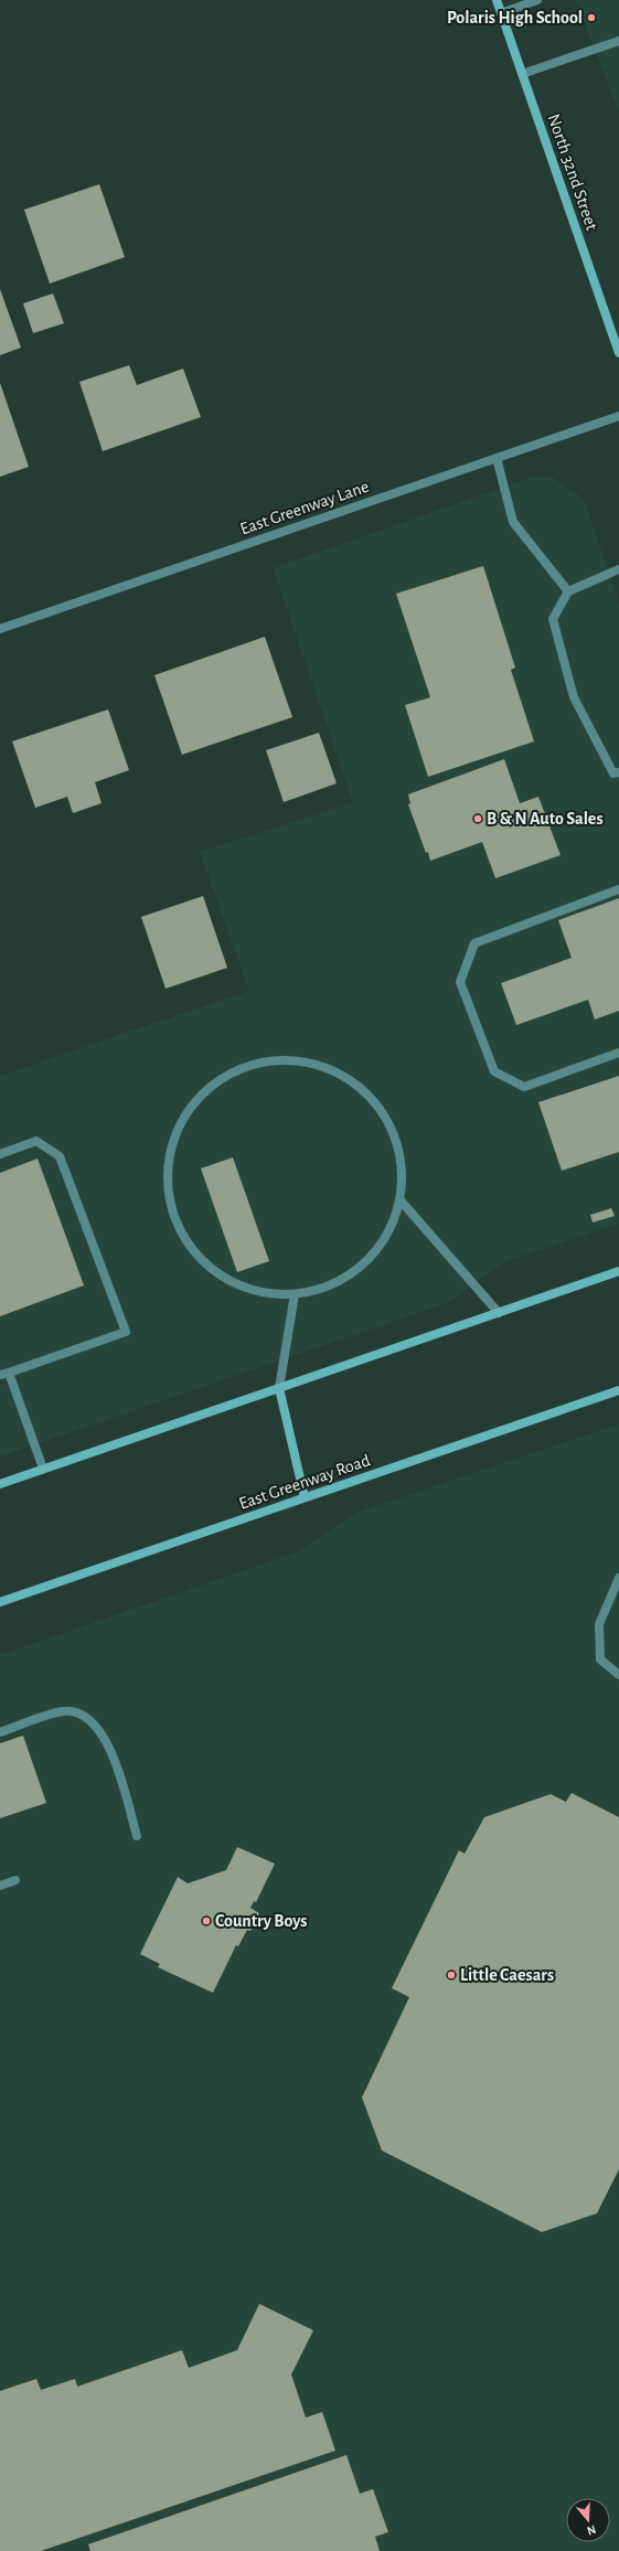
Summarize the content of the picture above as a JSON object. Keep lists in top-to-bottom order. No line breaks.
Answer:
{"streets":{"main road":["North 32nd Street","East Greenway Road"],"street":["East Greenway Lane"]},"places":["Polaris High School","B & N Auto Sales","Country Boys","Little Caesars"],"north":"bottom"}
